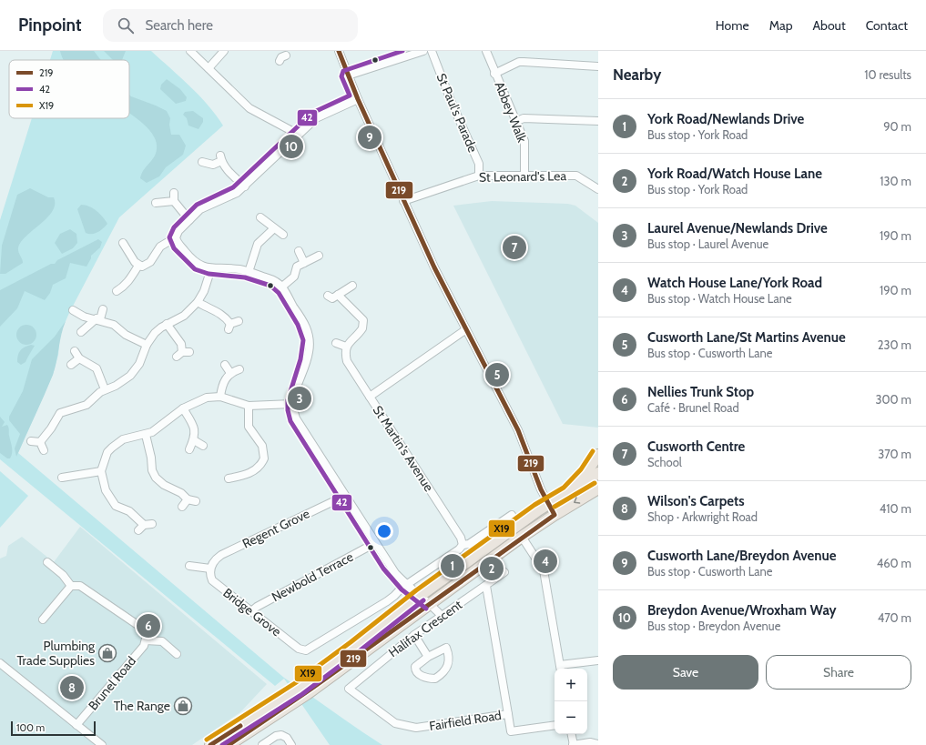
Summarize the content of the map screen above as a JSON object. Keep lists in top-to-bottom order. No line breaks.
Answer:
{"streets":{"street":["Abbey Walk","St Paul's Parade","St Leonard's Lea","St Martin's Avenue","Regent Grove","Newbold Terrace","Bridge Grove","Halifax Crescent","Brunel Road","Fairfield Road"]},"crossings":[["Abbey Walk","St Leonard's Lea"],["St Paul's Parade","St Leonard's Lea"],["Regent Grove","Bridge Grove"],["Newbold Terrace","Bridge Grove"],["Halifax Crescent","Fairfield Road"]],"places":{"shop":["Plumbing Trade Supplies","The Range"]},"lines":["transit line 219","transit line 42","transit line X19"],"legend":["219","42","X19"],"scale_bar":"100 m","page":{"header":"Pinpoint","search":"Search here","nav":["Home","Map","About","Contact"],"heading":["Nearby","10 results"],"list":[{"mark":"1","name":"York Road/Newlands Drive","note":"Bus stop · York Road","value":"90 m"},{"mark":"2","name":"York Road/Watch House Lane","note":"Bus stop · York Road","value":"130 m"},{"mark":"3","name":"Laurel Avenue/Newlands Drive","note":"Bus stop · Laurel Avenue","value":"190 m"},{"mark":"4","name":"Watch House Lane/York Road","note":"Bus stop · Watch House Lane","value":"190 m"},{"mark":"5","name":"Cusworth Lane/St Martins Avenue","note":"Bus stop · Cusworth Lane","value":"230 m"},{"mark":"6","name":"Nellies Trunk Stop","note":"Café · Brunel Road","value":"300 m"},{"mark":"7","name":"Cusworth Centre","note":"School","value":"370 m"},{"mark":"8","name":"Wilson's Carpets","note":"Shop · Arkwright Road","value":"410 m"},{"mark":"9","name":"Cusworth Lane/Breydon Avenue","note":"Bus stop · Cusworth Lane","value":"460 m"},{"mark":"10","name":"Breydon Avenue/Wroxham Way","note":"Bus stop · Breydon Avenue","value":"470 m"}],"pins":["9","10","7","5","3","4","1","2","6","8"],"buttons":["Save","Share"],"map_buttons":["+","−"],"scale":"100 m"}}
